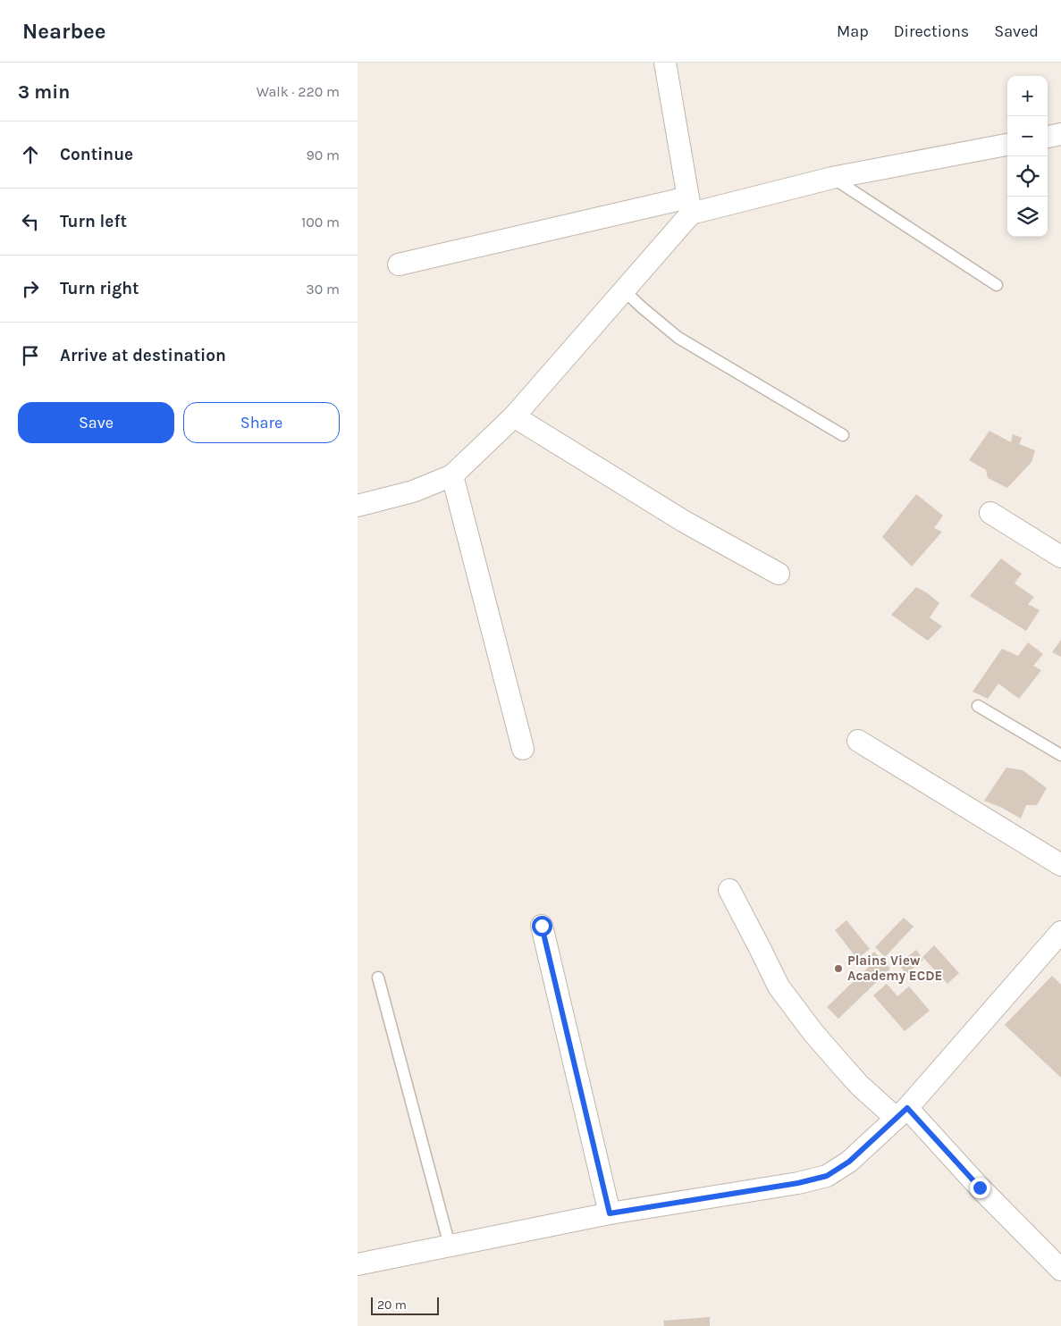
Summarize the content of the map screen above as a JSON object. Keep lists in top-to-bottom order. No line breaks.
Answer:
{"places":["Plains View Academy ECDE"],"scale_bar":"20 m","page":{"header":"Nearbee","nav":["Map","Directions","Saved"],"heading":["3 min","Walk · 220 m"],"map_buttons":["+","−"],"list":[["Continue","90 m"],["Turn left","100 m"],["Turn right","30 m"],"Arrive at destination"],"buttons":["Save","Share"],"scale":"20 m"}}
